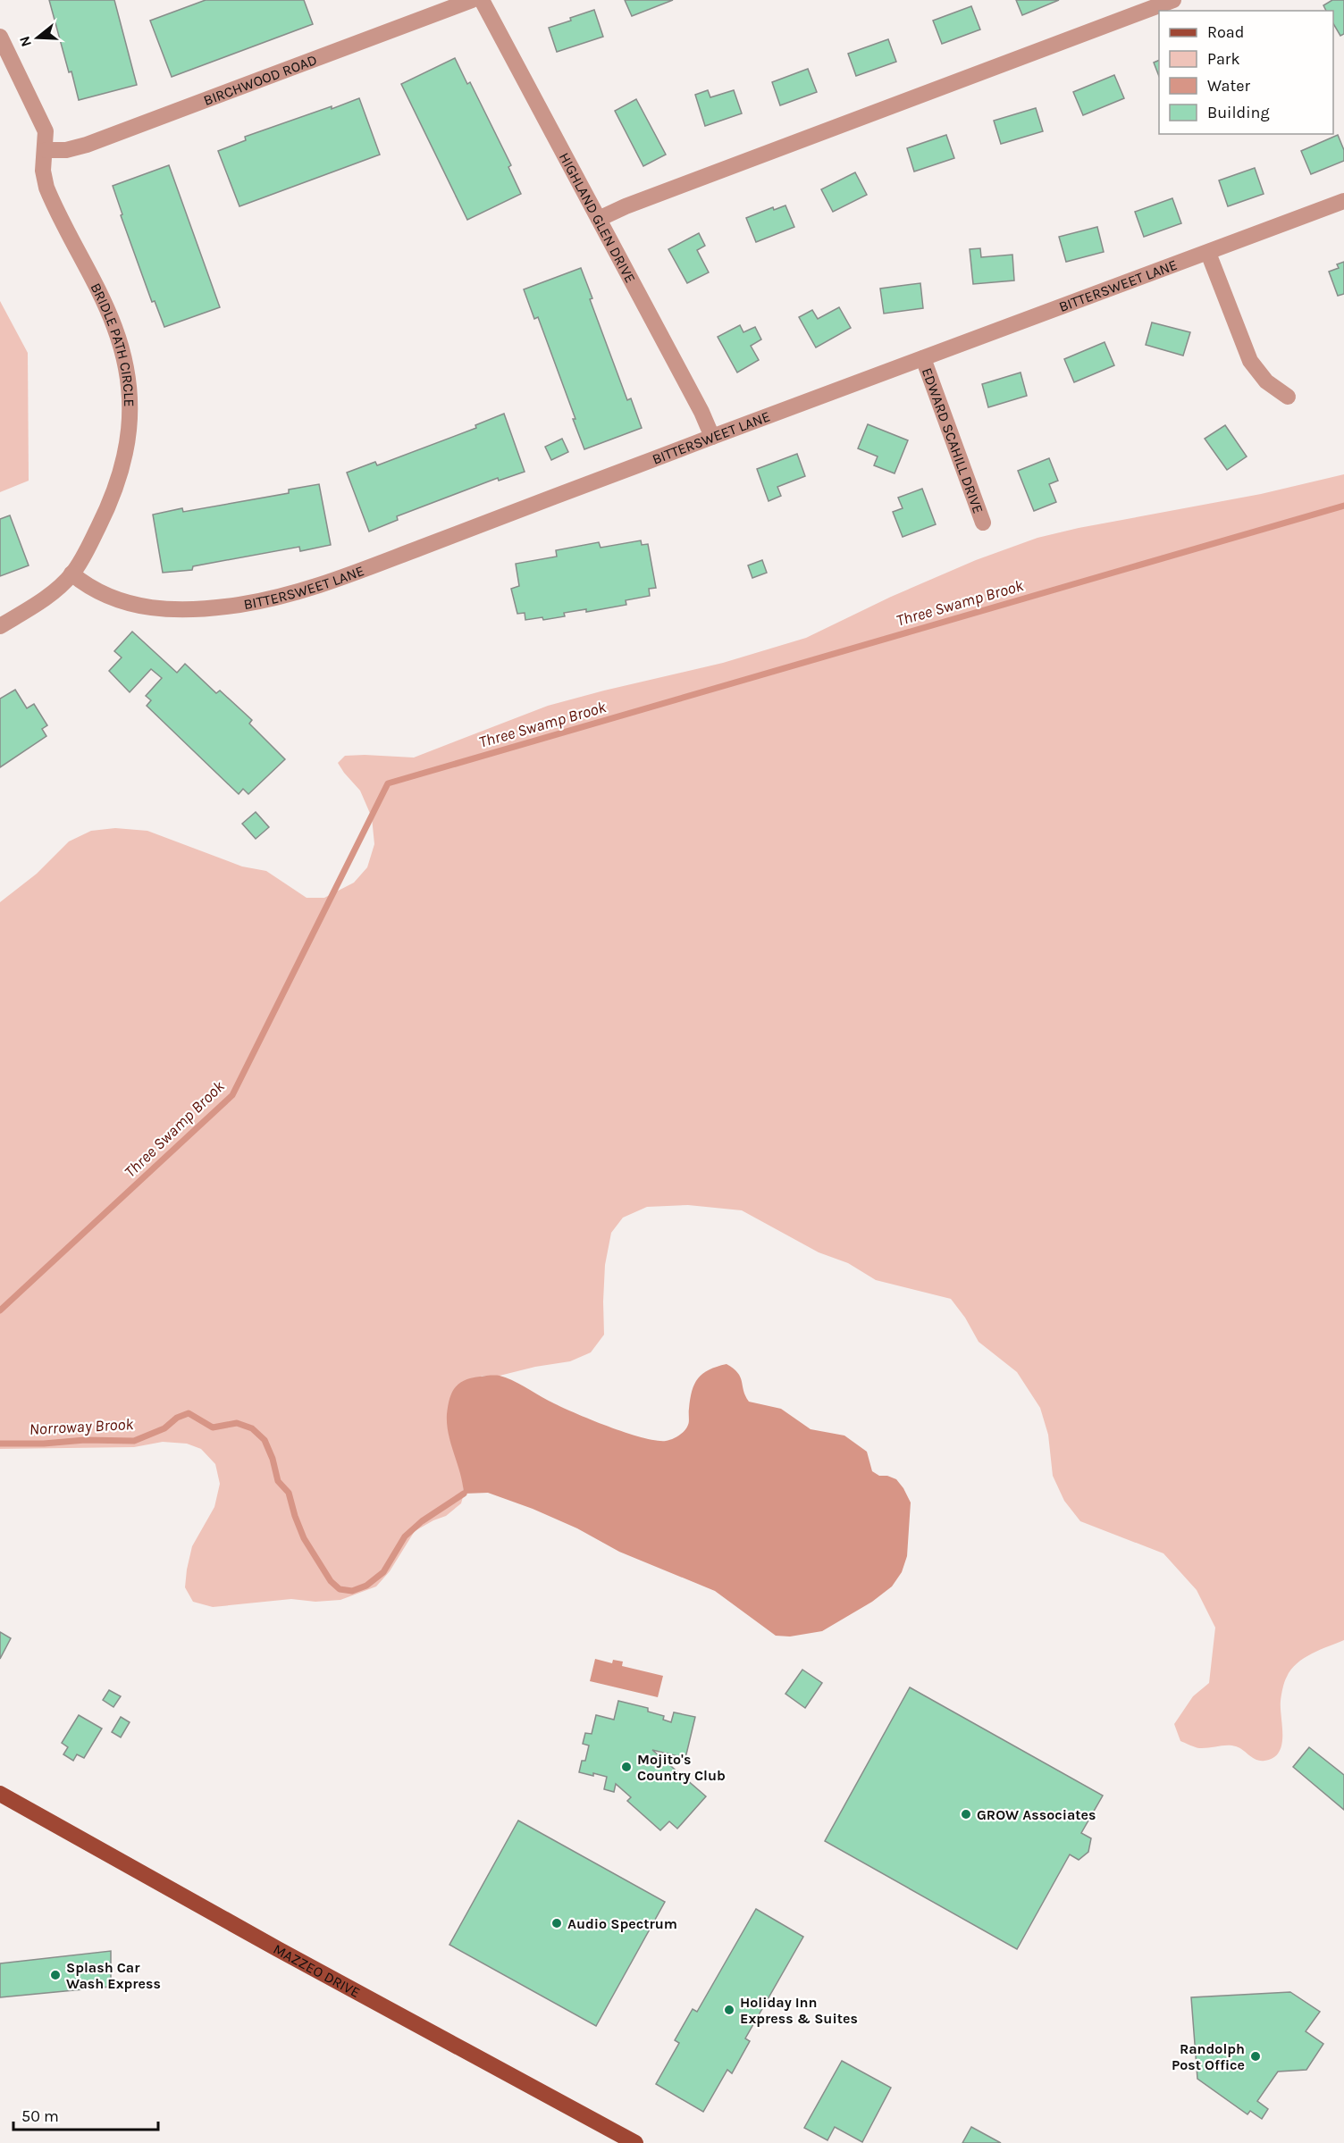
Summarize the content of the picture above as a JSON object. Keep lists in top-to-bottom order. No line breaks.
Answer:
{"streets":{"main road":["MAZZEO DRIVE"],"street":["BIRCHWOOD ROAD","HIGHLAND GLEN DRIVE","BITTERSWEET LANE","BRIDLE PATH CIRCLE","EDWARD SCAHILL DRIVE"]},"crossings":[["BIRCHWOOD ROAD","BRIDLE PATH CIRCLE"],["HIGHLAND GLEN DRIVE","BITTERSWEET LANE"],["BITTERSWEET LANE","BRIDLE PATH CIRCLE"],["BITTERSWEET LANE","EDWARD SCAHILL DRIVE"]],"water":["Three Swamp Brook","Norroway Brook"],"places":["Mojito's Country Club","GROW Associates","Audio Spectrum","Splash Car Wash Express","Holiday Inn Express & Suites","Randolph Post Office"],"legend":["Road","Park","Water","Building"],"scale_bar":"50 m","north":"left"}
